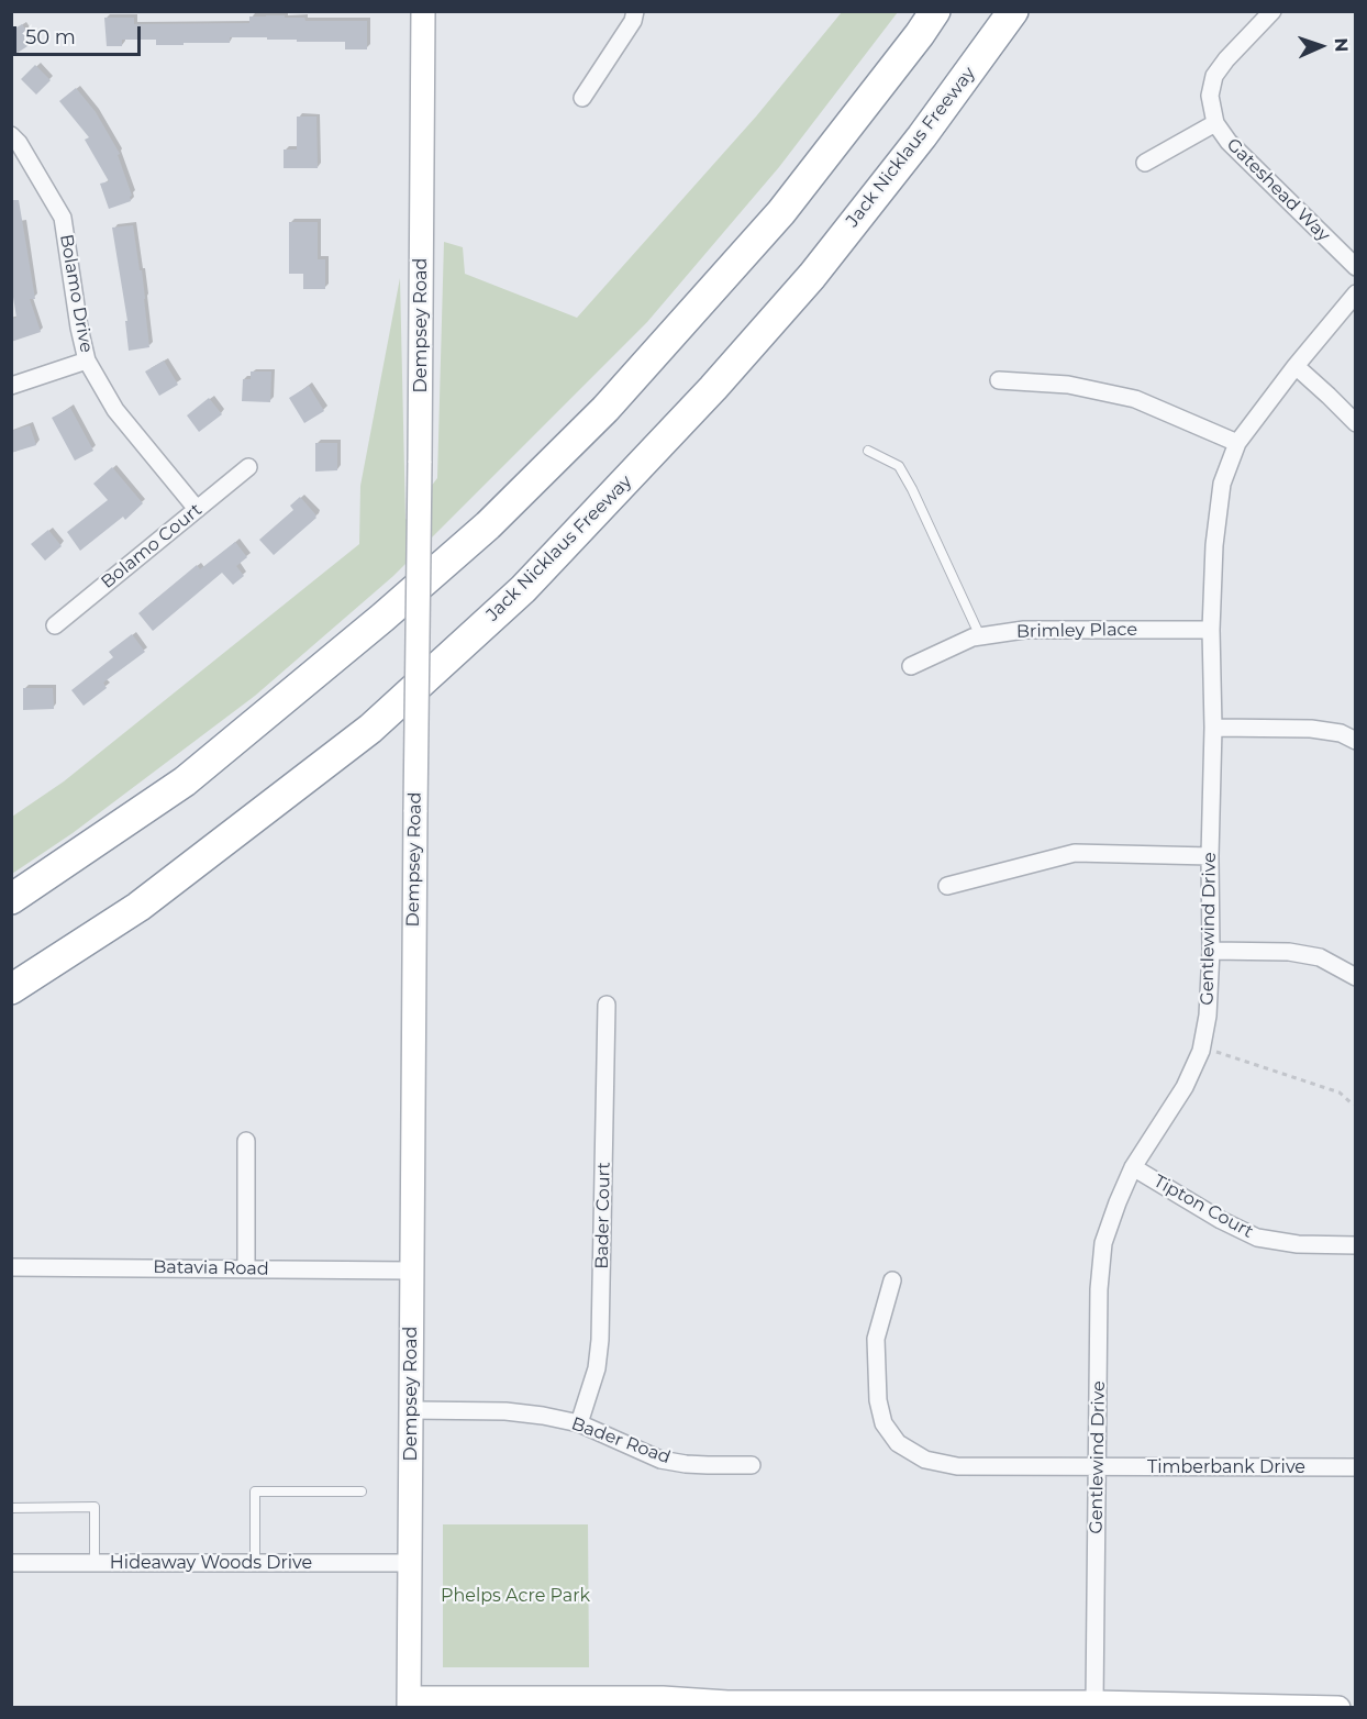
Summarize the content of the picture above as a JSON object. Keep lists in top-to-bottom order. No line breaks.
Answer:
{"streets":{"highway":["Jack Nicklaus Freeway"],"main road":["Dempsey Road"],"street":["Gateshead Way","Bolamo Drive","Bolamo Court","Brimley Place","Gentlewind Drive","Tipton Court","Bader Court","Batavia Road","Bader Road","Timberbank Drive","Hideaway Woods Drive"]},"crossings":[["Bolamo Drive","Bolamo Court"],["Dempsey Road","Batavia Road"],["Dempsey Road","Bader Road"],["Dempsey Road","Hideaway Woods Drive"],["Brimley Place","Gentlewind Drive"],["Gentlewind Drive","Tipton Court"],["Gentlewind Drive","Timberbank Drive"],["Bader Court","Bader Road"]],"parks":["Phelps Acre Park"],"scale_bar":"50 m","north":"right"}
